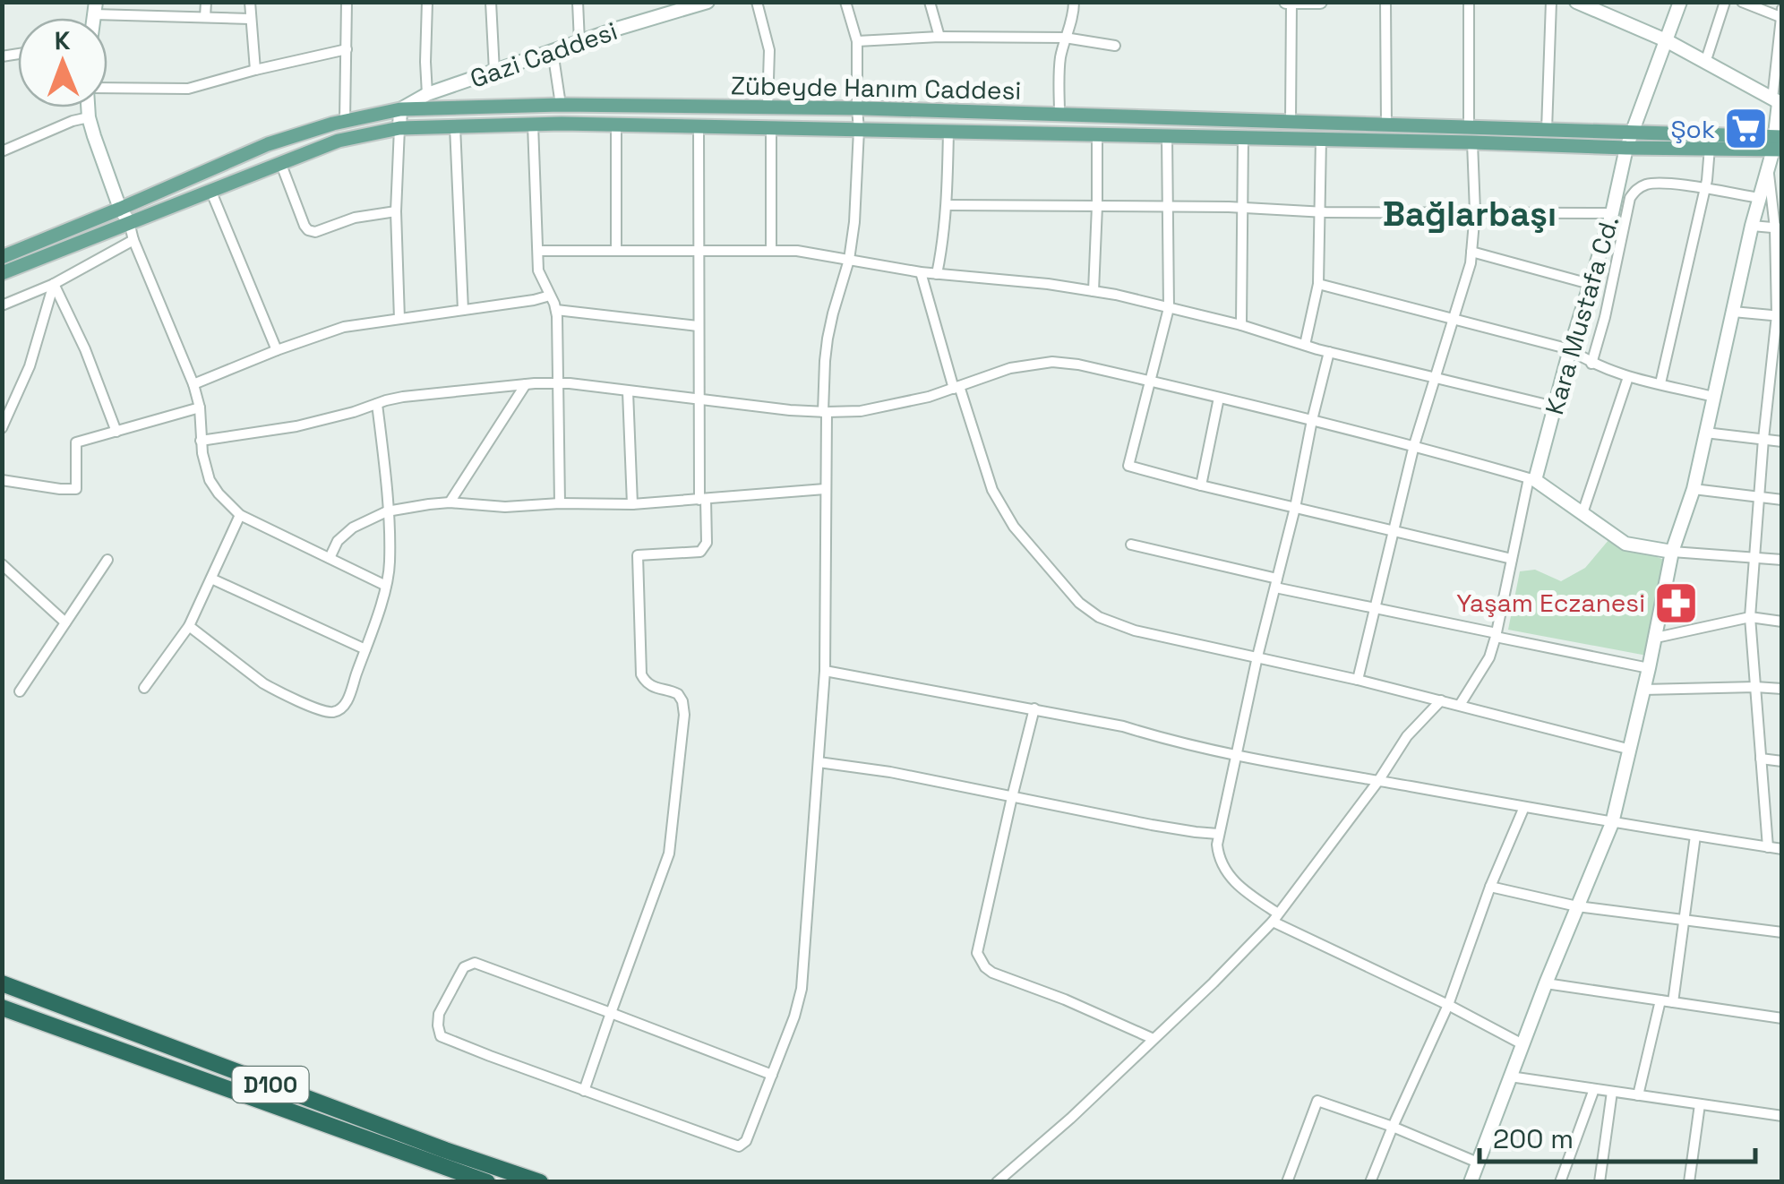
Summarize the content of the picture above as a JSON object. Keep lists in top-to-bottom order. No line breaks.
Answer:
{"streets":{"highway":["D100"],"main road":["Zübeyde Hanım Caddesi"],"street":["Gazi Caddesi","Kara Mustafa Cd."]},"crossings":[["Gazi Caddesi","Zübeyde Hanım Caddesi"],["Zübeyde Hanım Caddesi","Kara Mustafa Cd."]],"districts":["Bağlarbaşı"],"places":{"supermarket":["Şok"],"pharmacy":["Yaşam Eczanesi"]},"scale_bar":"200 m","north":"top"}
